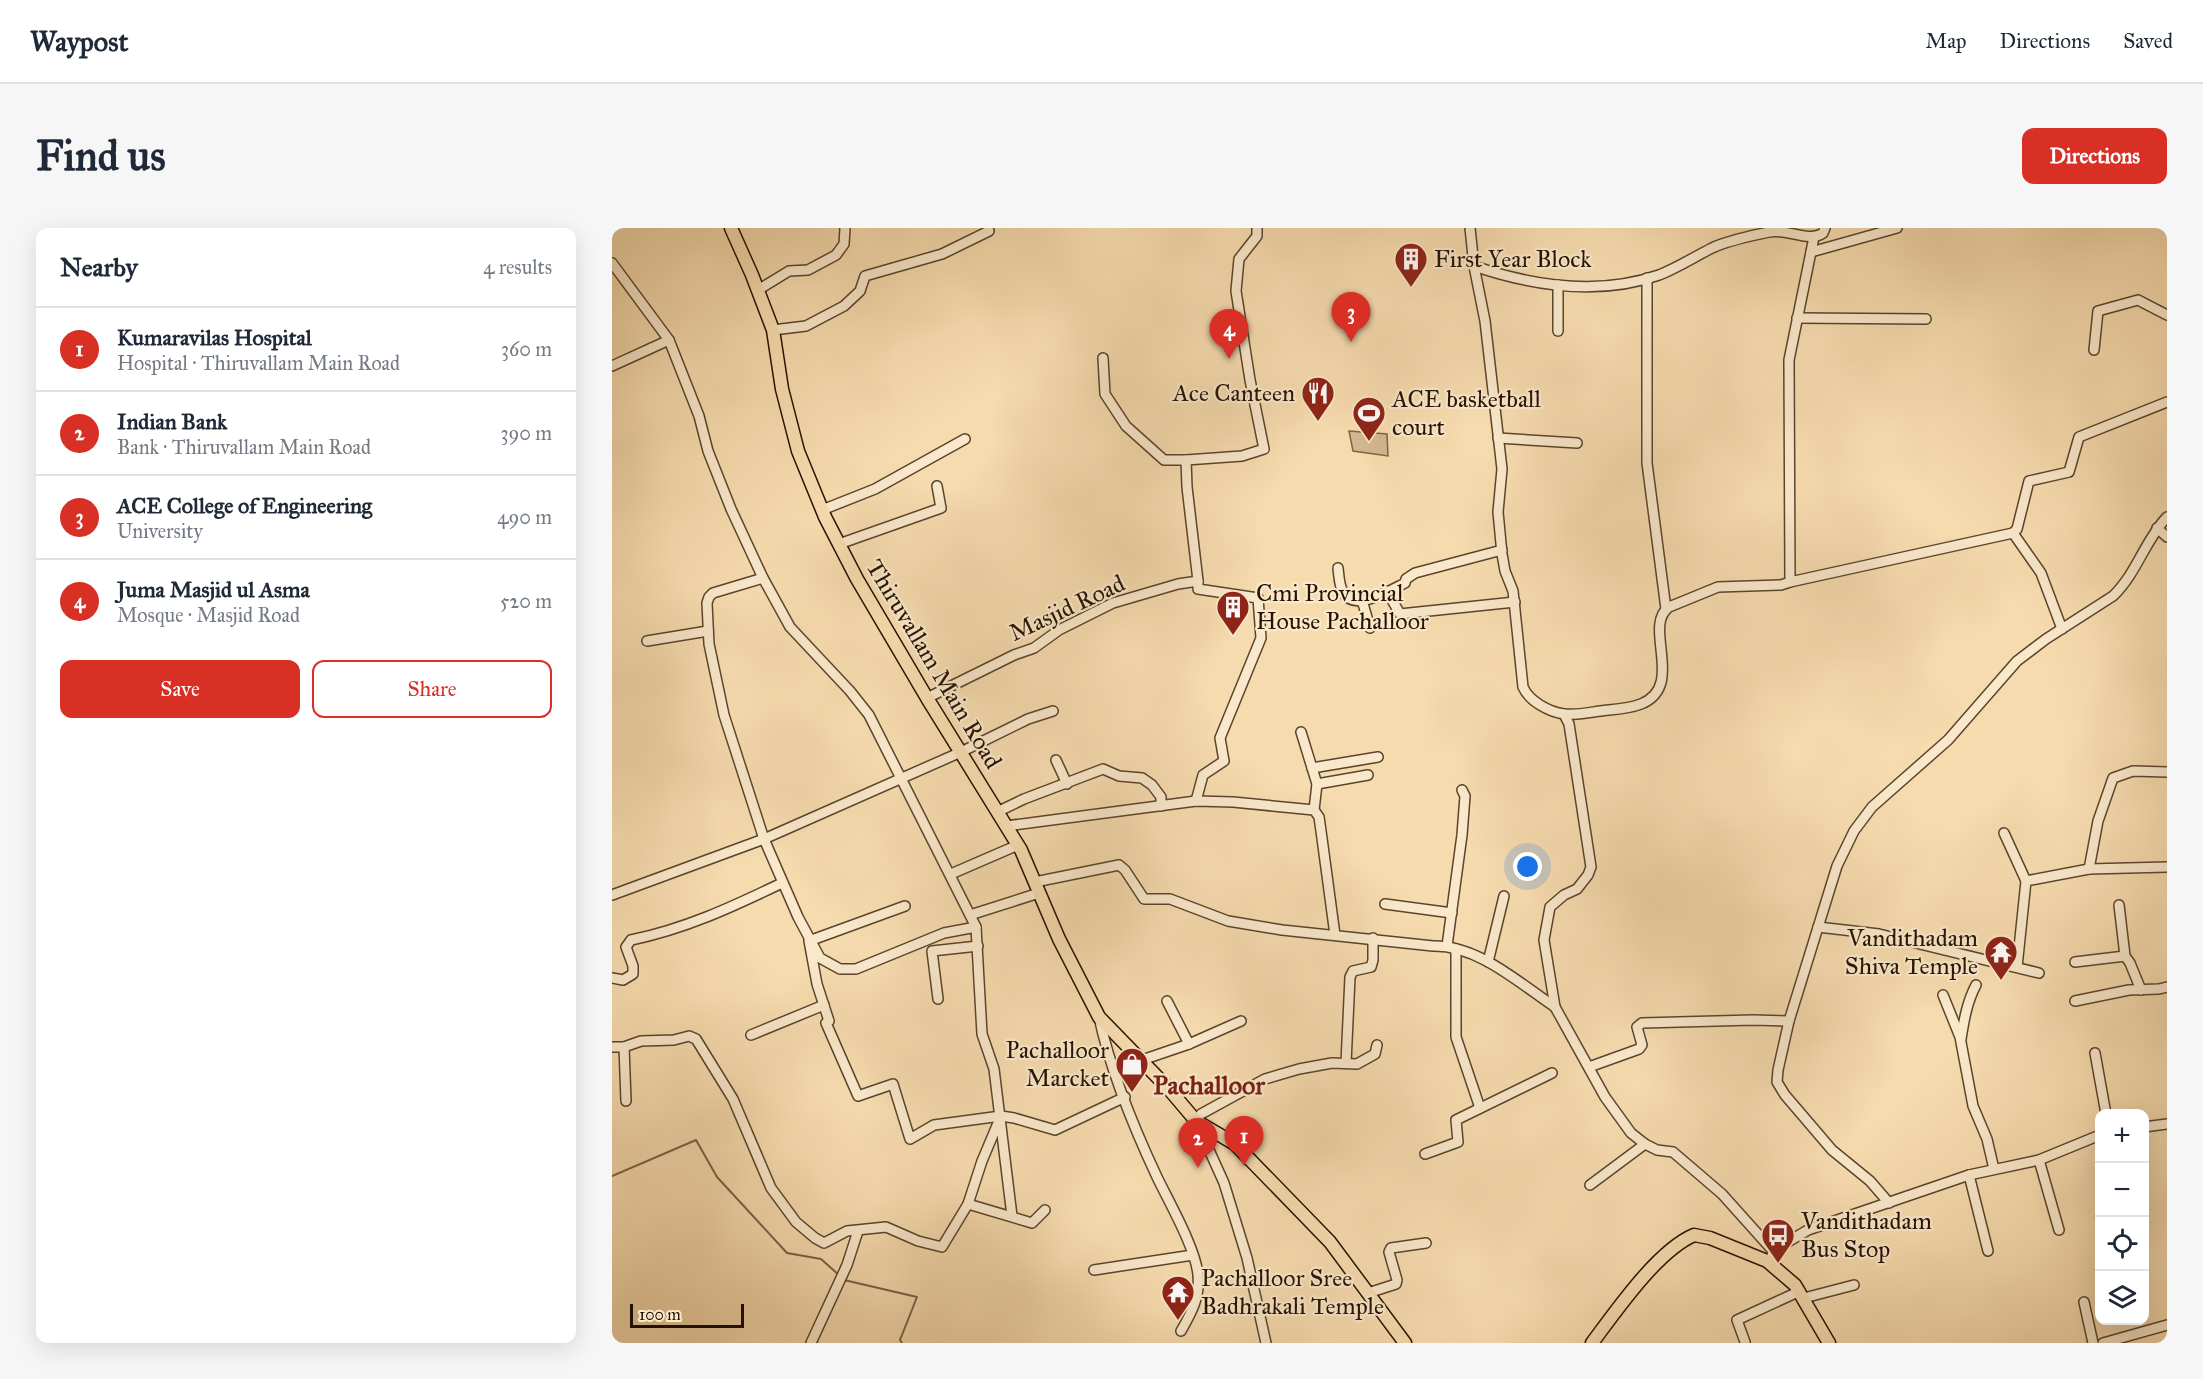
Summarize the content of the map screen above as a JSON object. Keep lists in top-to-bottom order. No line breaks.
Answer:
{"streets":{"main road":["Thiruvallam Main Road"],"street":["Masjid Road"]},"crossings":[["Masjid Road","Thiruvallam Main Road"]],"districts":["Pachalloor"],"places":{"building":["First Year Block","Cmi Provincial House Pachalloor"],"restaurant":["Ace Canteen"],"sports":["ACE basketball court"],"temple":["Vandithadam Shiva Temple","Pachalloor Sree Badhrakali Temple"],"shop":["Pachalloor Marcket"],"bus stop":["Vandithadam Bus Stop"]},"scale_bar":"100 m","page":{"header":"Waypost","nav":["Map","Directions","Saved"],"buttons":["Directions",["Save","Share"]],"title":"Find us","heading":["Nearby","4 results"],"pins":["3","4","1","2"],"list":[{"mark":"1","name":"Kumaravilas Hospital","note":"Hospital · Thiruvallam Main Road","value":"360 m"},{"mark":"2","name":"Indian Bank","note":"Bank · Thiruvallam Main Road","value":"390 m"},{"mark":"3","name":"ACE College of Engineering","note":"University","value":"490 m"},{"mark":"4","name":"Juma Masjid ul Asma","note":"Mosque · Masjid Road","value":"520 m"}],"map_buttons":["+","−"],"scale":"100 m"}}
